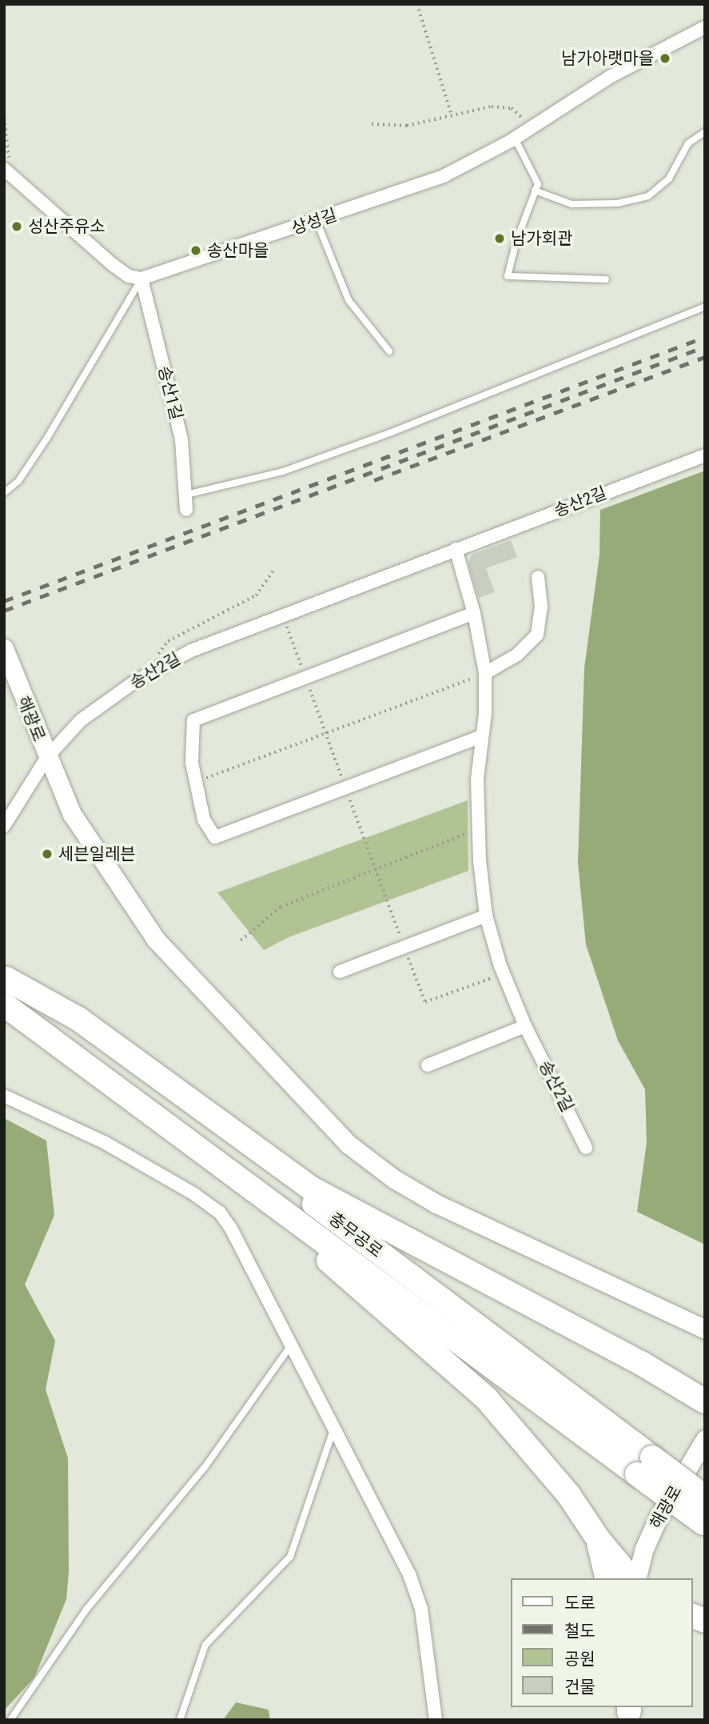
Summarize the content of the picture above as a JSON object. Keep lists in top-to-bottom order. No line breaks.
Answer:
{"streets":{"highway":["충무공로"],"main road":["해광로"],"street":["상성길","송산1길","송산2길"]},"crossings":[["상성길","송산1길"],["송산2길","해광로"]],"places":["남가아랫마을","성산주유소","남가회관","송산마을","세븐일레븐"],"legend":["도로","철도","공원","건물"]}
